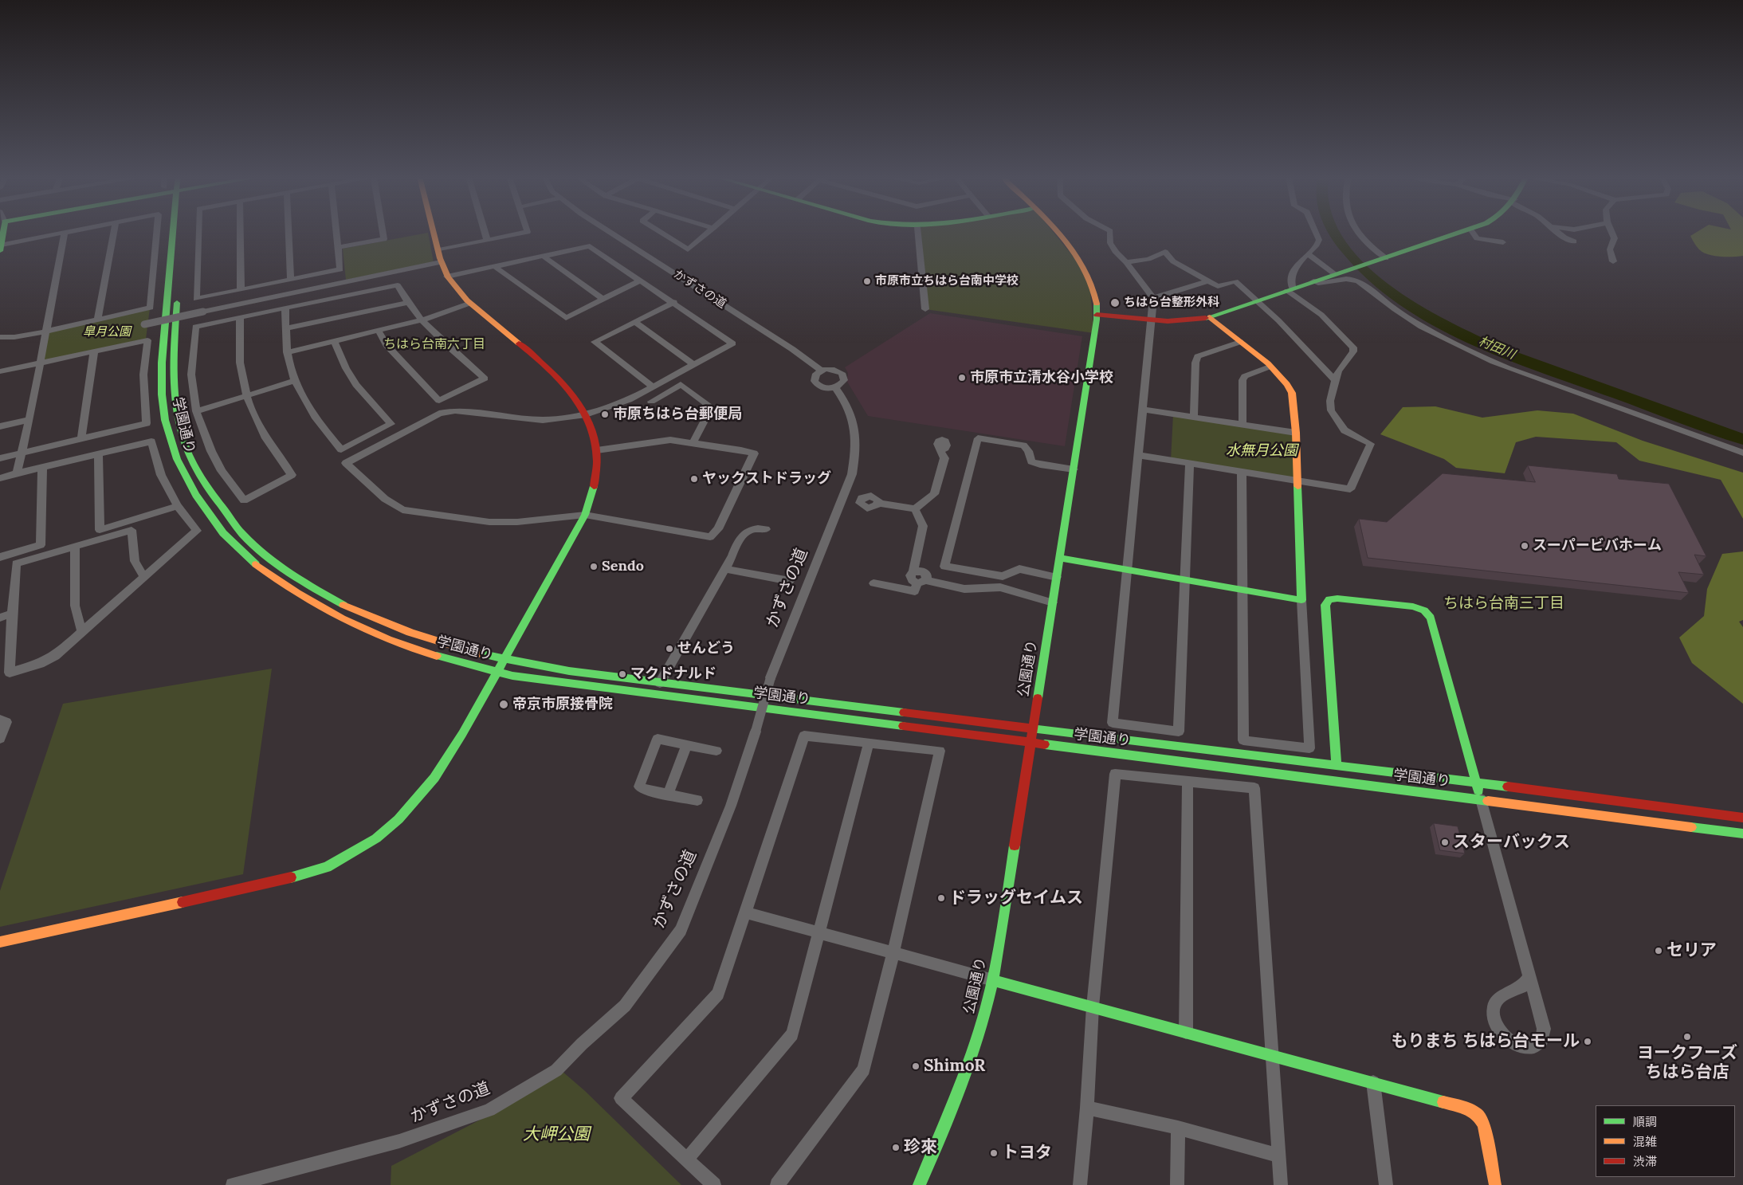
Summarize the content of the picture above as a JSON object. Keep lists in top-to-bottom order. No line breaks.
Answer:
{"streets":{"street":["かずさの道","学園通り","公園通り"]},"crossings":[["学園通り","公園通り"]],"districts":["ちはら台南六丁目","ちはら台南三丁目"],"water":["村田川"],"parks":["皐月公園","水無月公園","大岬公園"],"places":["市原市立ちはら台南中学校","ちはら台整形外科","市原市立清水谷小学校","市原ちはら台郵便局","ヤックストドラッグ","スーパービバホーム","Sendo","せんどう","マクドナルド","帝京市原接骨院","スターバックス","ドラッグセイムス","セリア","ヨークフーズ ちはら台店","もりまち ちはら台モール","ShimoR","珍來","トヨタ"],"legend":["順調","混雑","渋滞"]}
